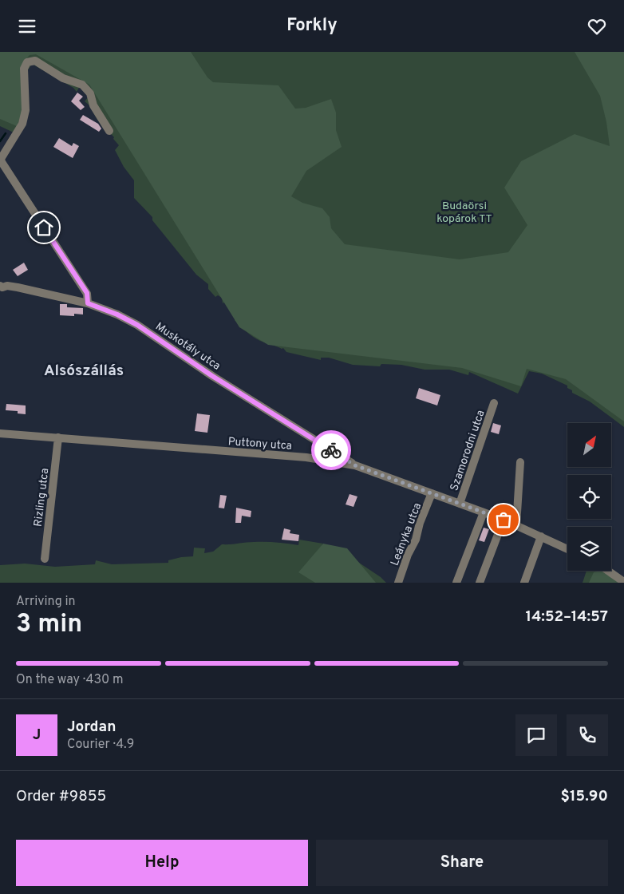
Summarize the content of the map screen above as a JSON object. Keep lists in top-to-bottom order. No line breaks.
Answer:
{"streets":{"street":["Muskotály utca","Puttony utca","Szamorodni utca","Rizling utca","Leányka utca"]},"crossings":[["Muskotály utca","Puttony utca"],["Puttony utca","Szamorodni utca"],["Puttony utca","Rizling utca"],["Puttony utca","Leányka utca"]],"districts":["Alsószállás"],"parks":["Budaörsi kopárok TT"],"north":"top right","page":{"header":"Forkly","heading":["3 min","Arriving in","14:52–14:57"],"panel":["Jordan","Courier · 4.9","Order #9855","$15.90"],"bar":"On the way · 430 m","round":"J","buttons":["Help","Share"]}}
